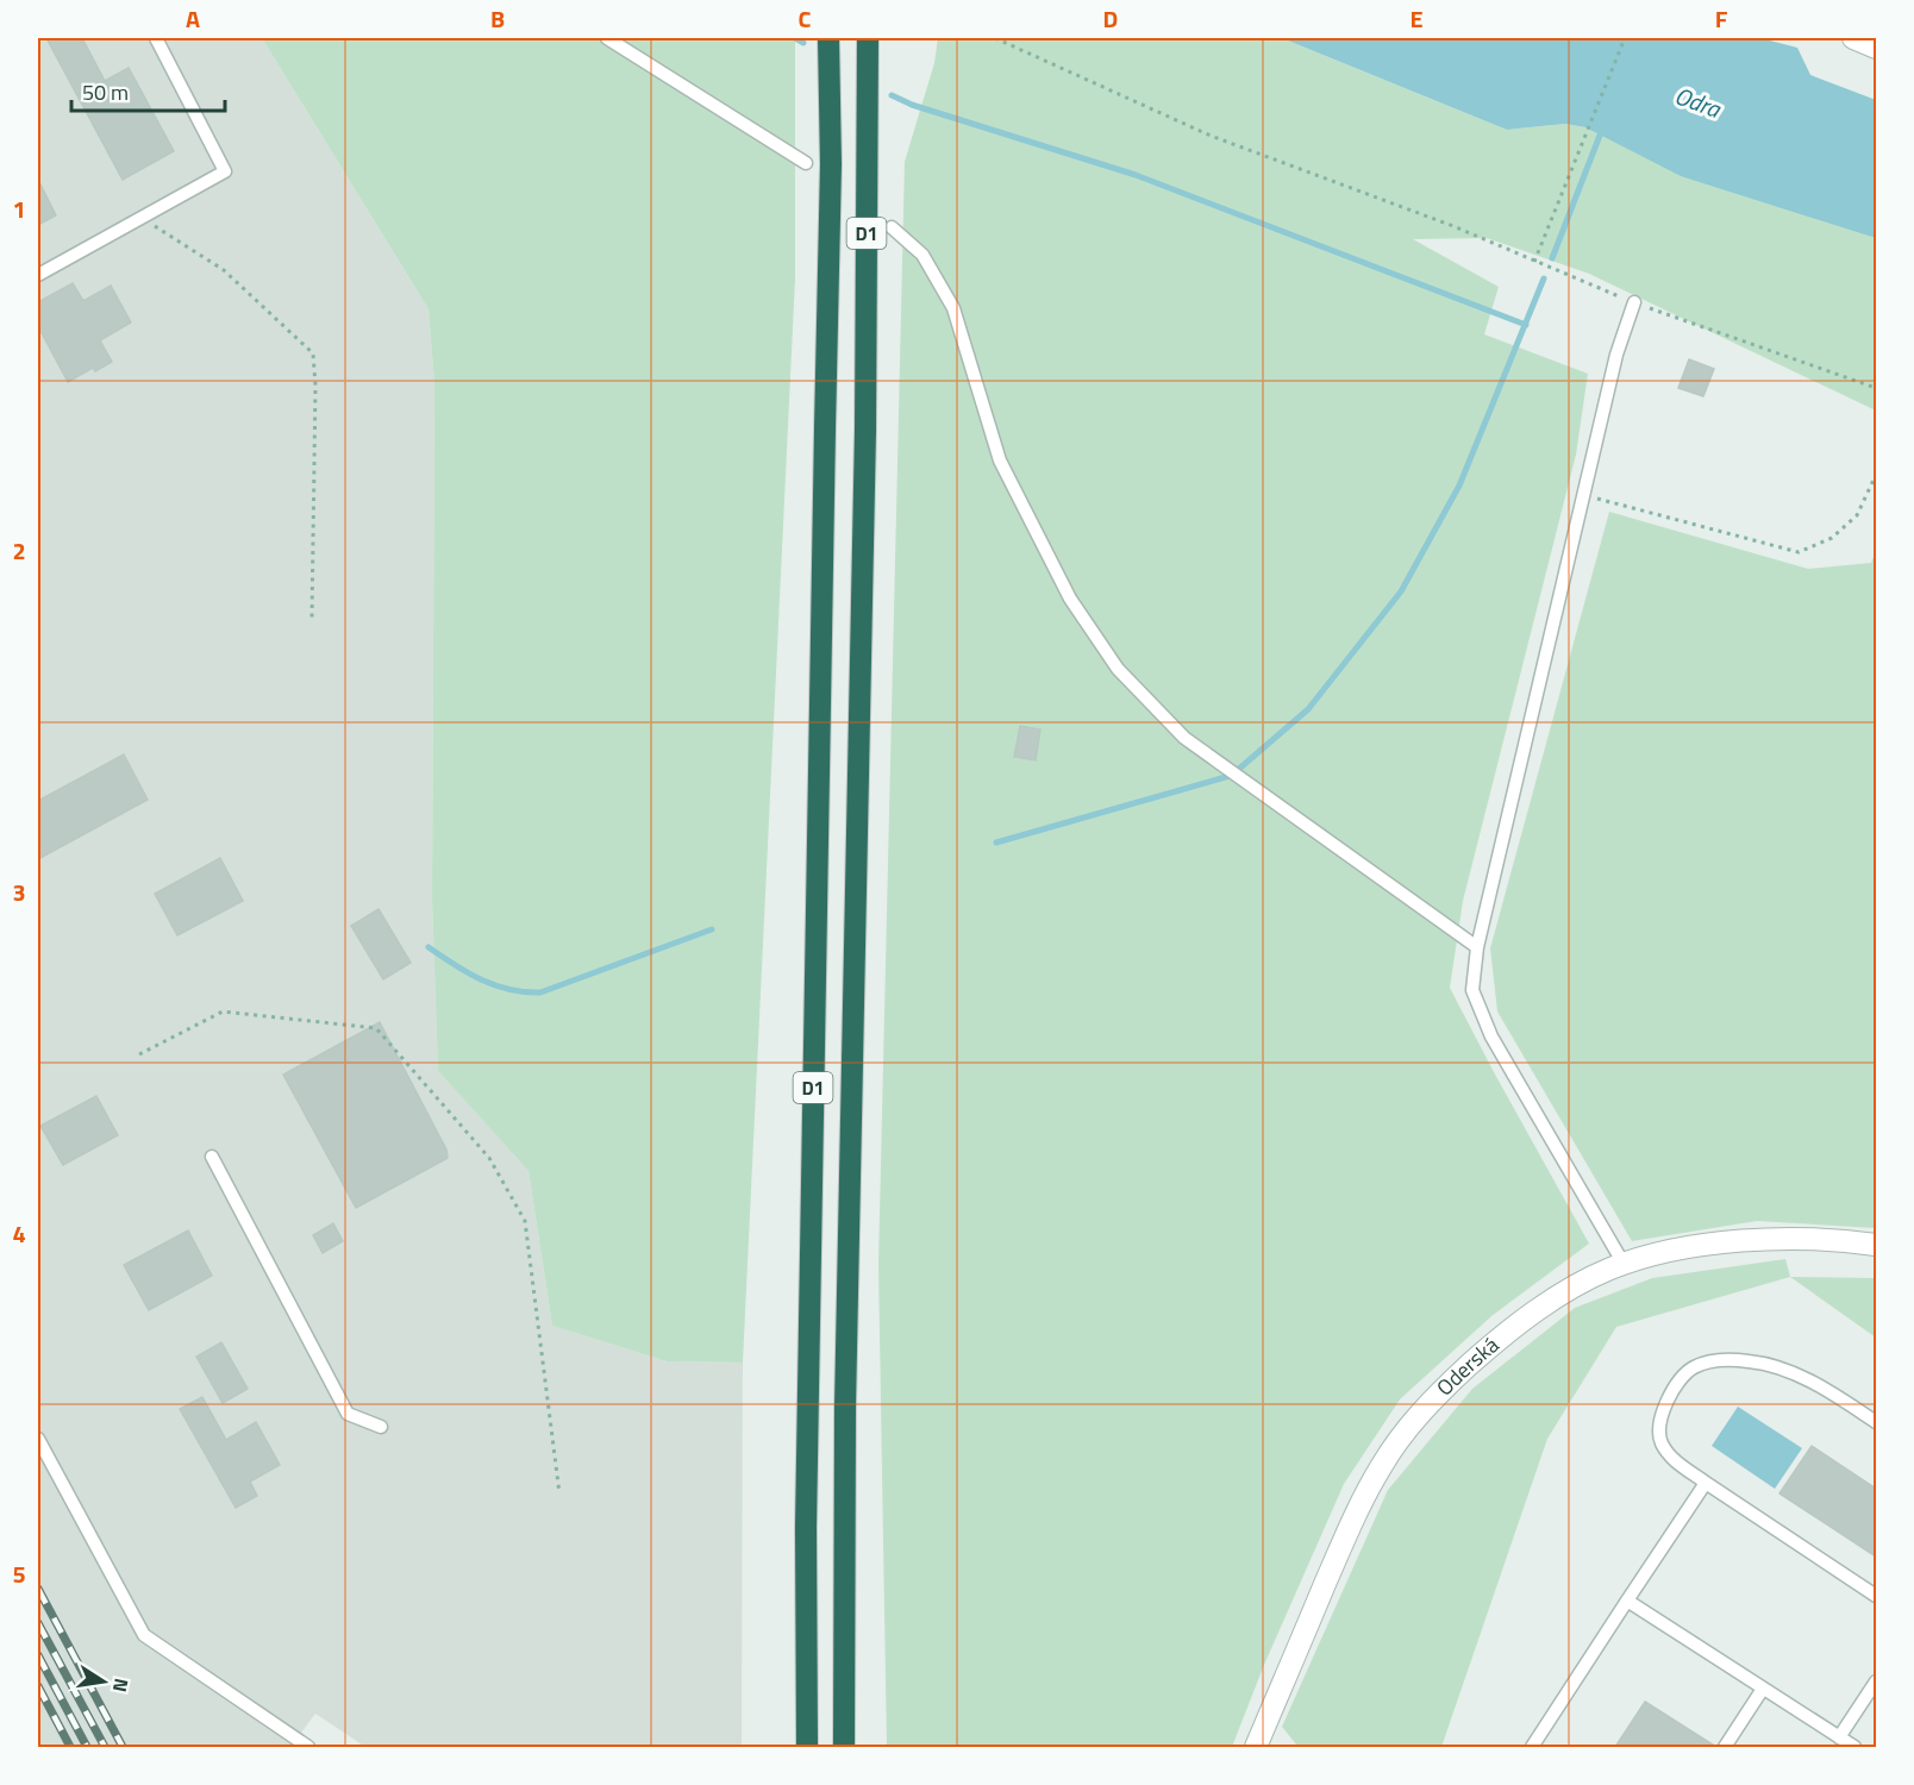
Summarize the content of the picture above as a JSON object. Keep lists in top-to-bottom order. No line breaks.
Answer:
{"streets":{"highway":["D1"],"street":["Oderská"]},"water":["Odra"],"scale_bar":"50 m","north":"right","grid":{"columns":["A","B","C","D","E","F"],"rows":["1","2","3","4","5"]}}
